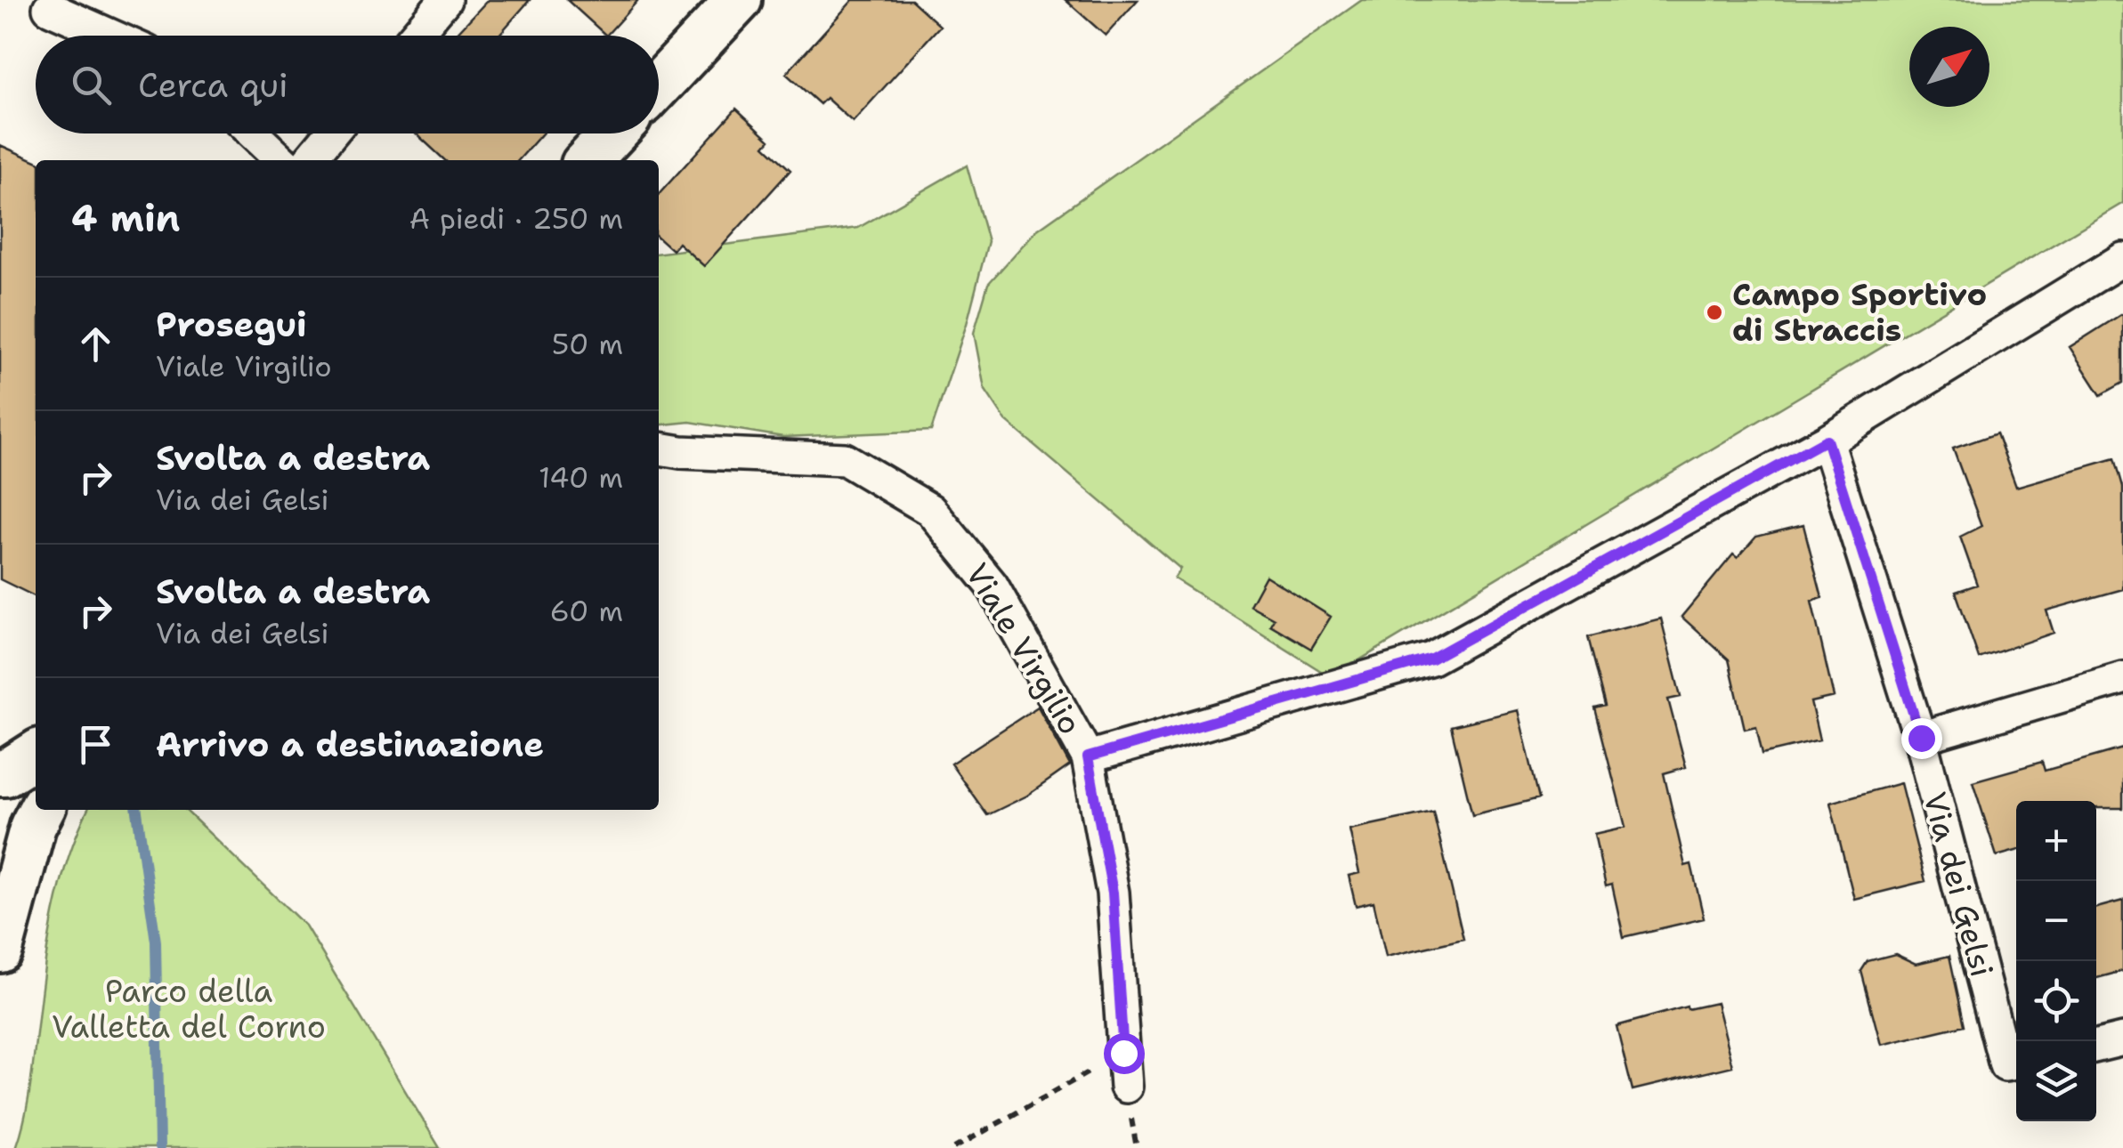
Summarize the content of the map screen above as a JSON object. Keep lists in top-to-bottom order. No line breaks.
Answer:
{"streets":{"street":["Viale Virgilio","Via dei Gelsi"]},"parks":["Parco della Valletta del Corno"],"places":["Campo Sportivo di Straccis"],"north":"top right","page":{"search":"Cerca qui","heading":["4 min","A piedi · 250 m"],"list":[["Prosegui","Viale Virgilio","50 m"],["Svolta a destra","Via dei Gelsi","140 m"],["Svolta a destra","Via dei Gelsi","60 m"],"Arrivo a destinazione"],"map_buttons":["+","−"]}}
